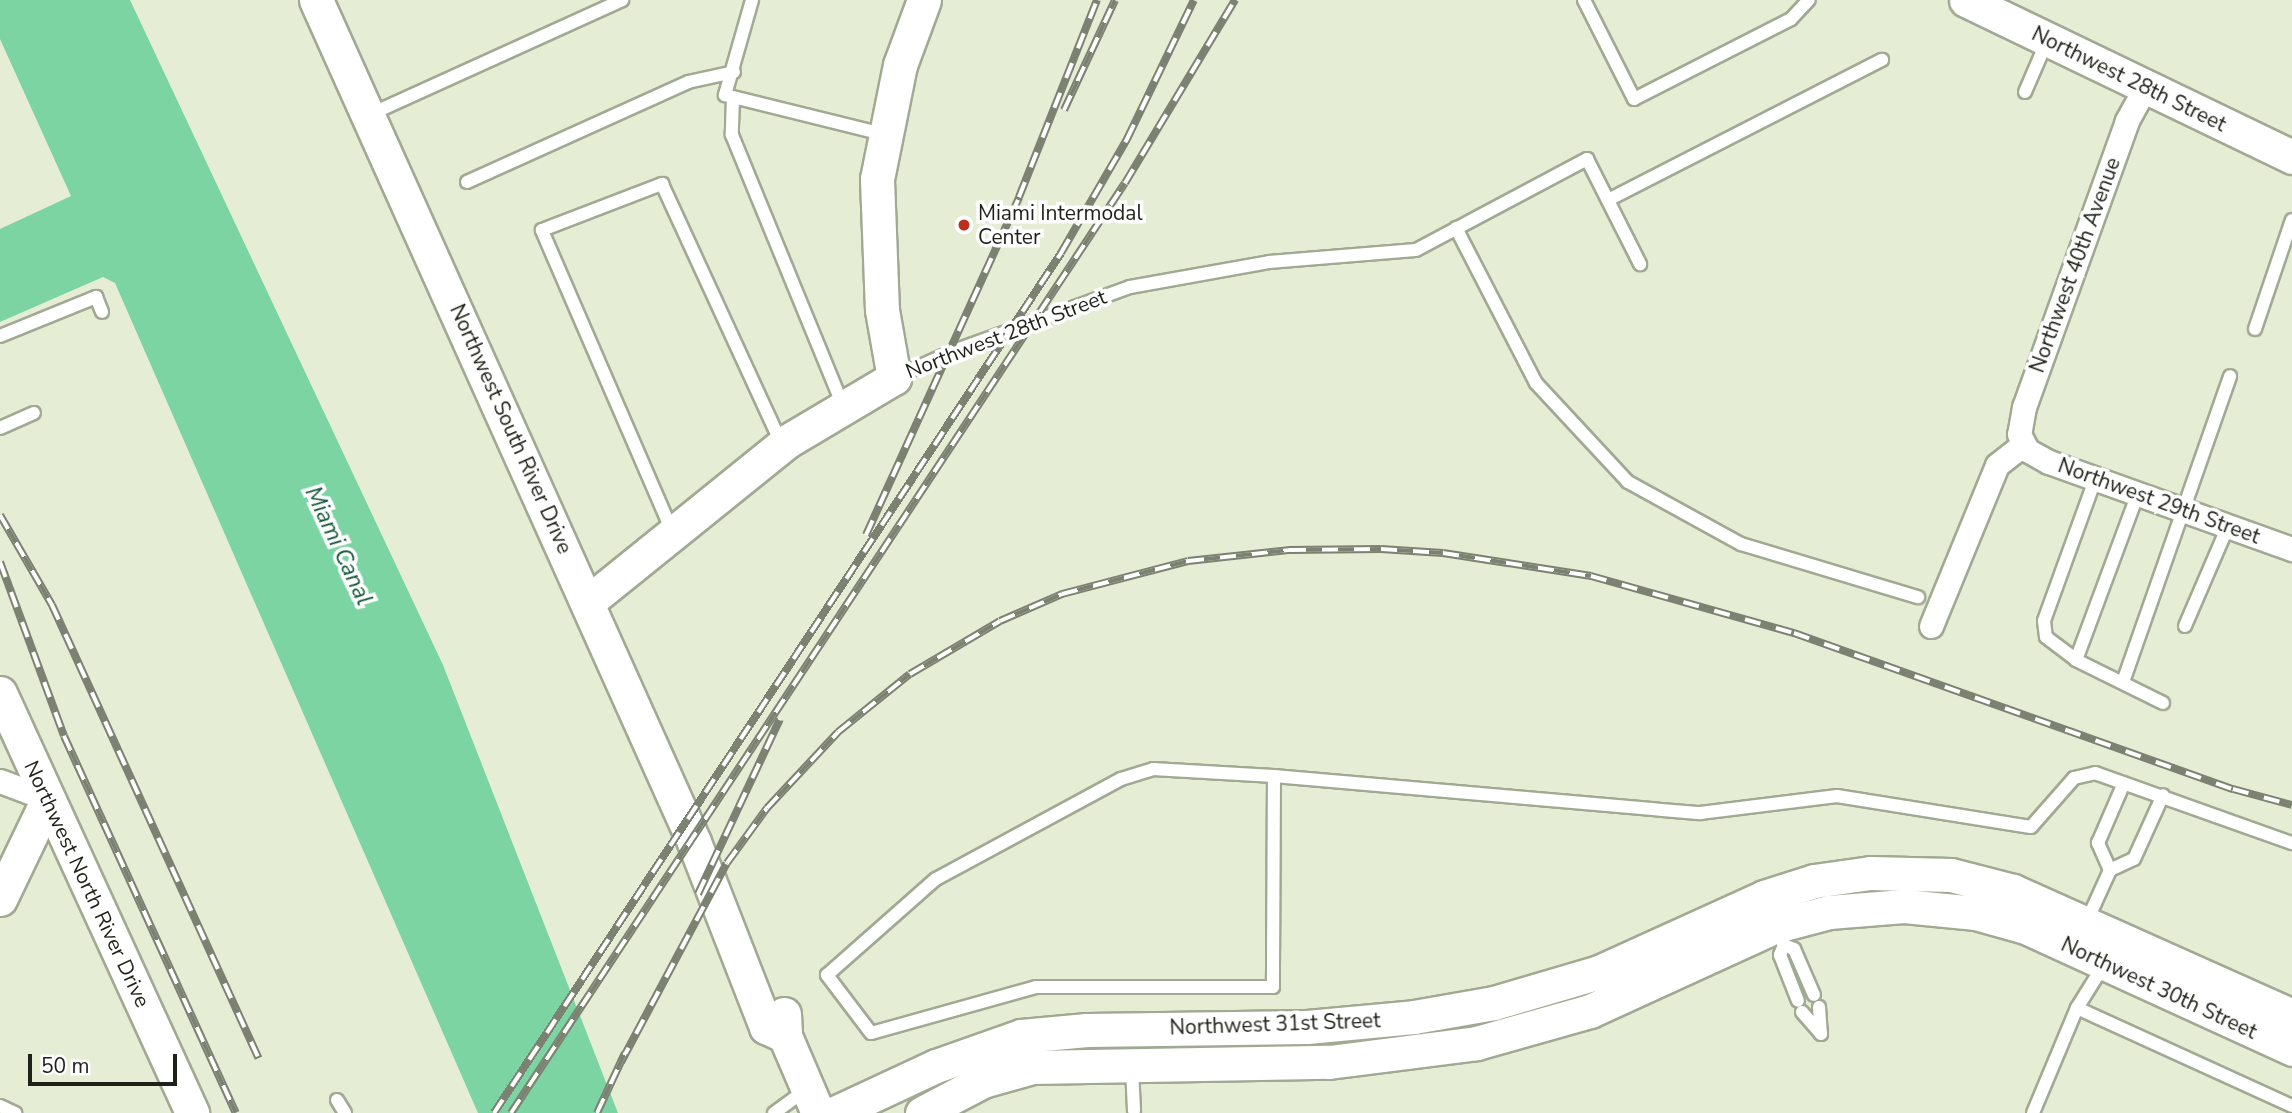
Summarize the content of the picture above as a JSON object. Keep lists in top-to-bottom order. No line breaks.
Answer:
{"streets":{"street":["Northwest 28th Street","Northwest 40th Avenue","Northwest South River Drive","Northwest 29th Street","Northwest North River Drive","Northwest 30th Street","Northwest 31st Street"]},"crossings":[["Northwest 28th Street","Northwest 40th Avenue"],["Northwest 28th Street","Northwest South River Drive"],["Northwest 40th Avenue","Northwest 29th Street"],["Northwest 30th Street","Northwest 31st Street"]],"water":["Miami Canal"],"places":["Miami Intermodal Center"],"scale_bar":"50 m"}
